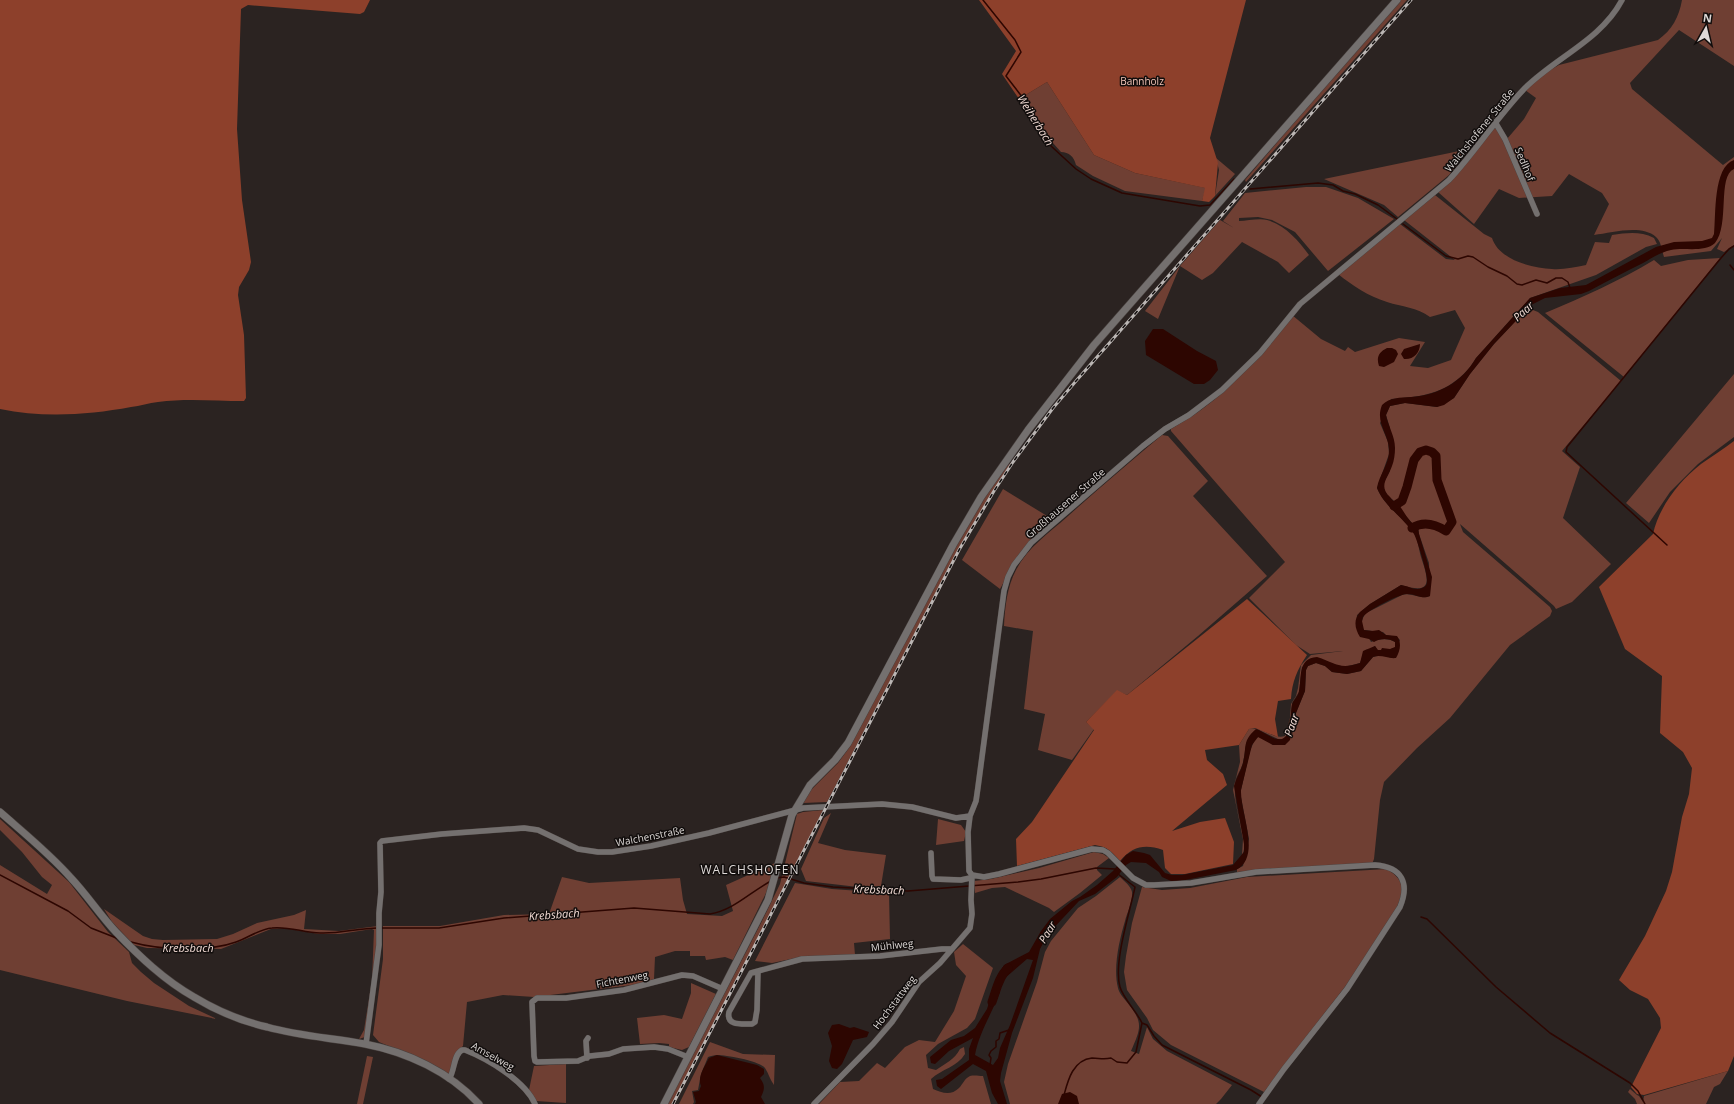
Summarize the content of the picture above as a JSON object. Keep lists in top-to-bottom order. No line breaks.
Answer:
{"streets":{"street":["Walchshofener Straße","Sedlhof","Großhausener Straße","Walchenstraße","Mühlweg","Fichtenweg","Hochstattweg","Amselweg"]},"crossings":[["Walchshofener Straße","Sedlhof"],["Walchshofener Straße","Großhausener Straße"],["Großhausener Straße","Walchenstraße"],["Mühlweg","Hochstattweg"]],"districts":["WALCHSHOFEN"],"water":["Weiherbach","Paar","Krebsbach"],"parks":["Bannholz"],"north":"top"}
